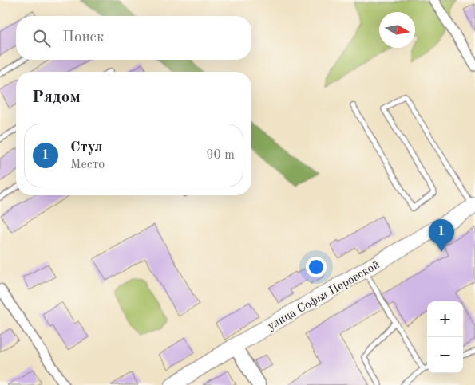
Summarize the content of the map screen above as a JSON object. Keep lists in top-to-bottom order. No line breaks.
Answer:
{"streets":{"main road":["улица Софьи Перовской"]},"north":"right","page":{"search":"Поиск","heading":"Рядом","list":[{"mark":"1","name":"Стул","note":"Место","value":"90 m"}],"pins":"1","map_buttons":["+","−"]}}
